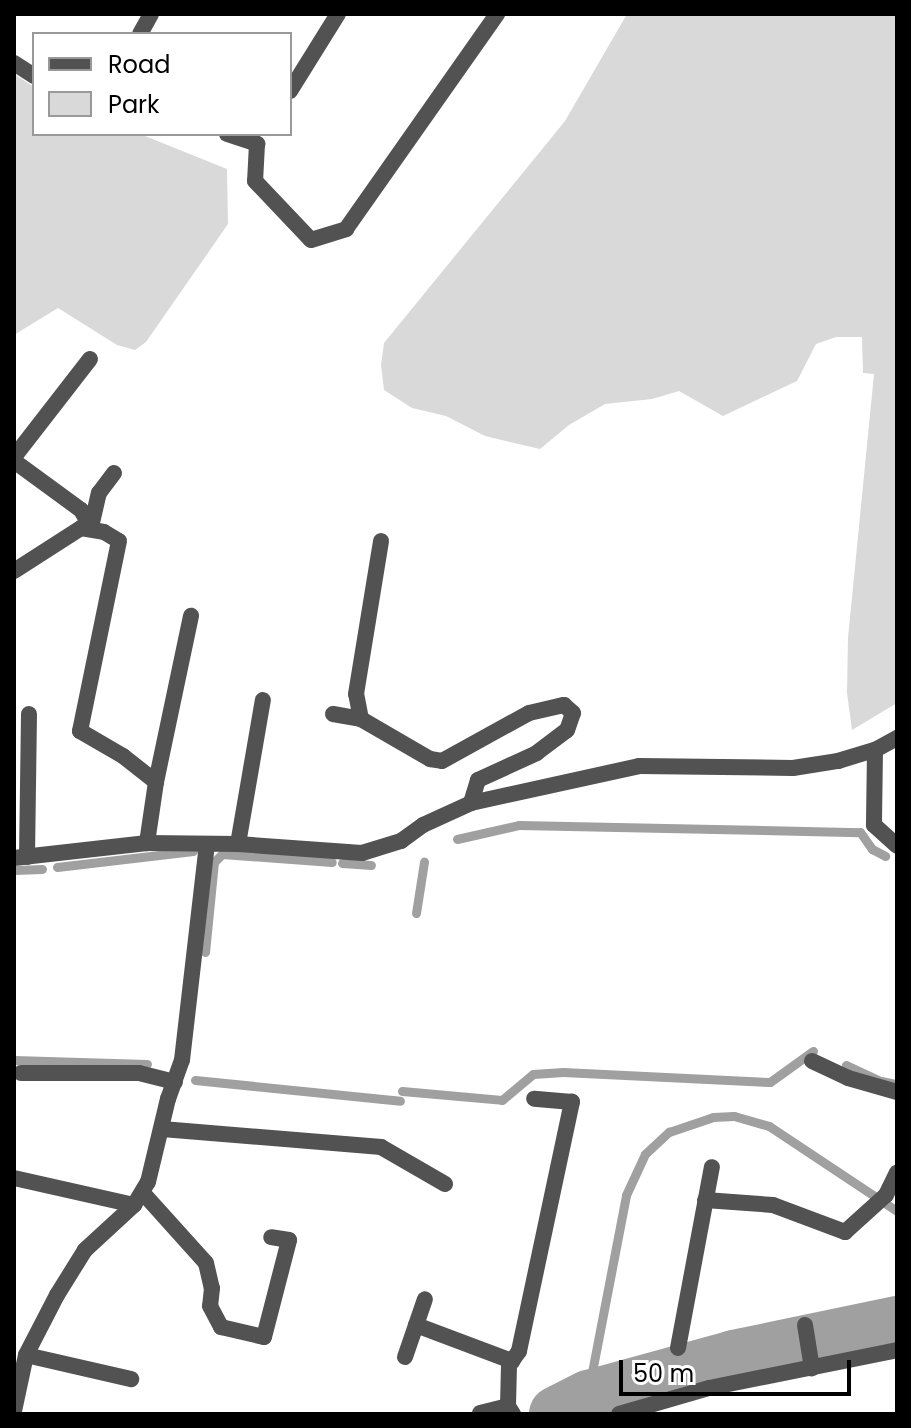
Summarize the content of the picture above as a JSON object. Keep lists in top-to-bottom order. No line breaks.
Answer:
{"legend":["Road","Park"],"scale_bar":"50 m"}
